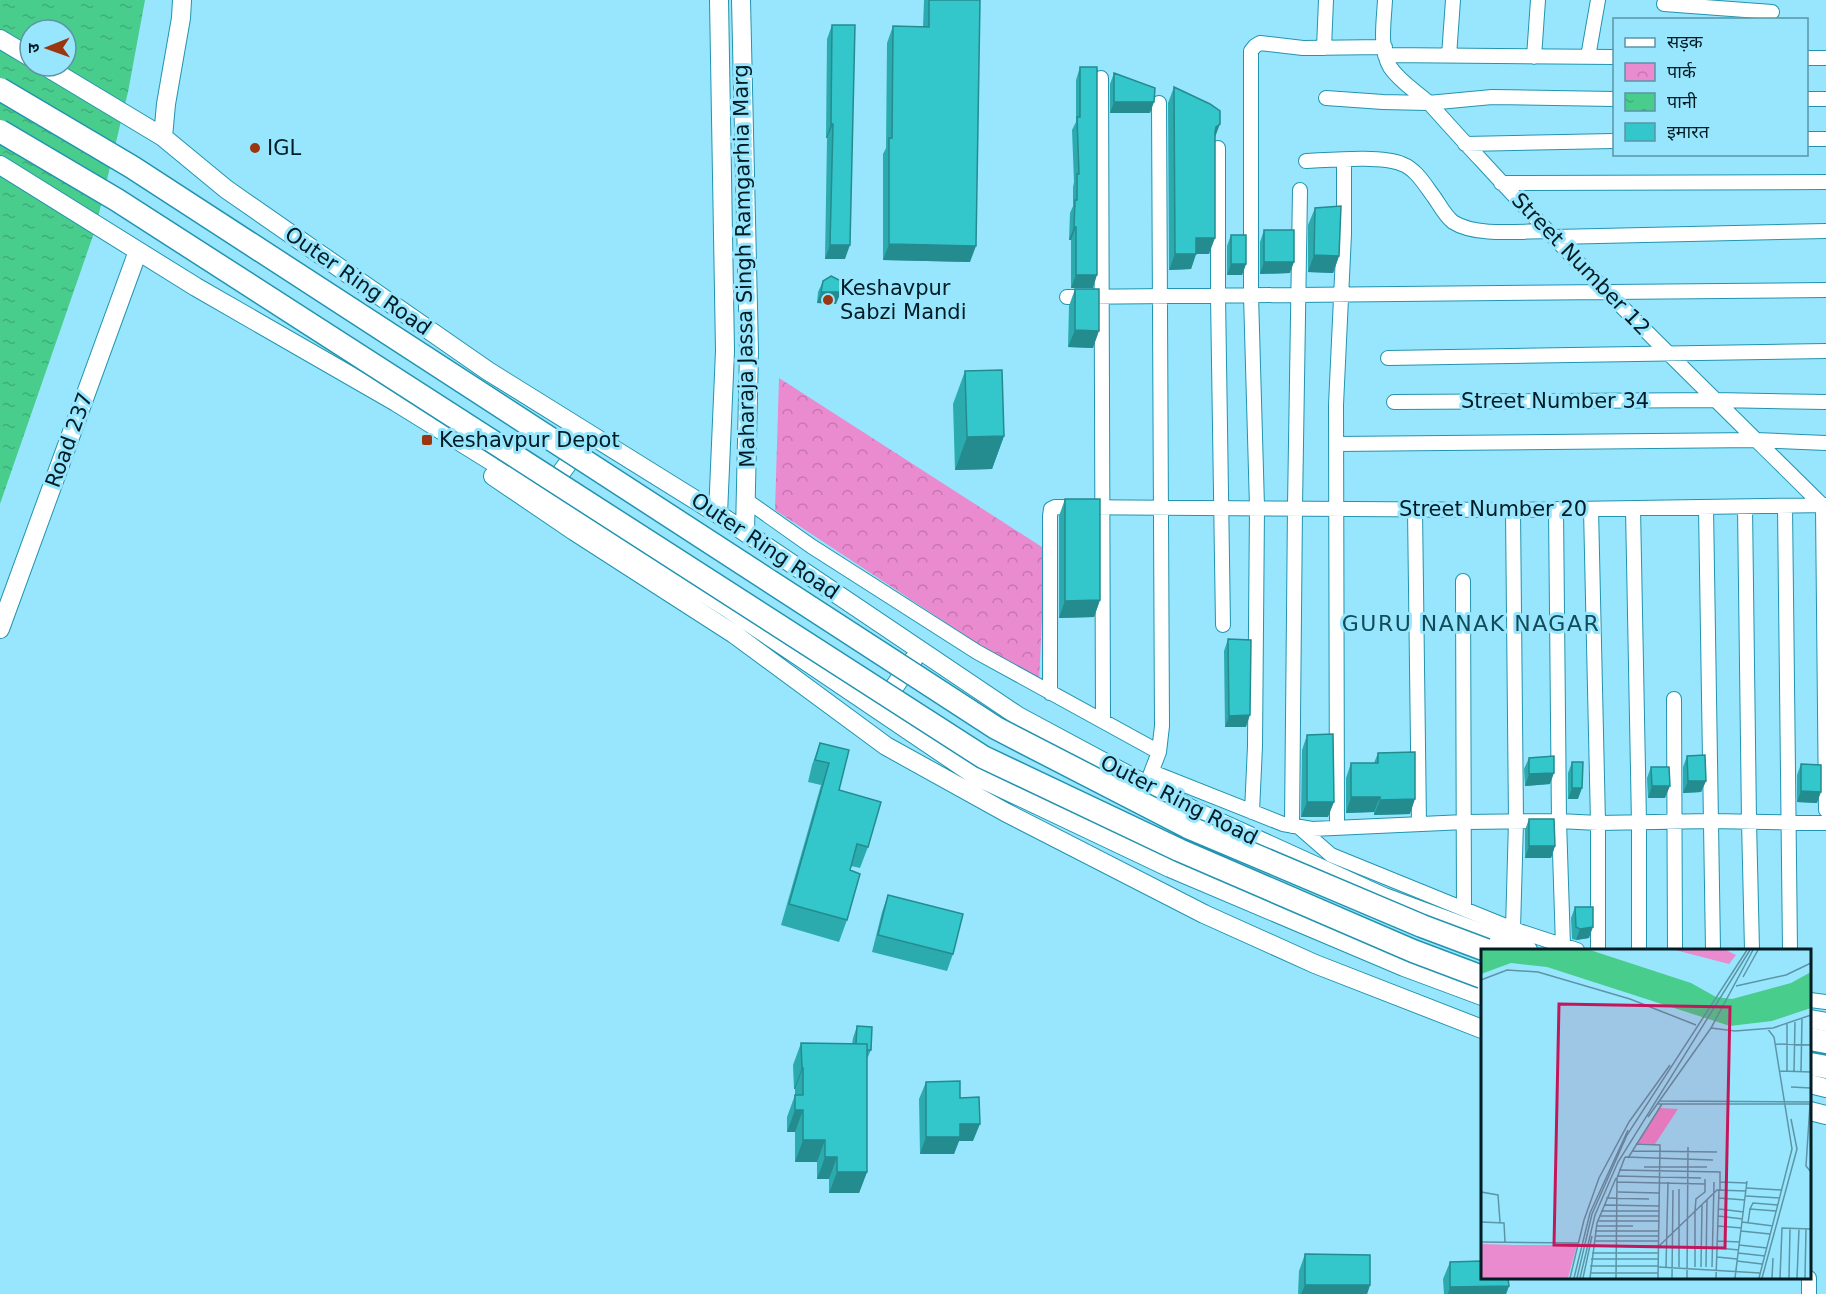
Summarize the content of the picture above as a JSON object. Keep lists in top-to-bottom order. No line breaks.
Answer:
{"streets":{"main road":["Outer Ring Road"],"street":["Street Number 12","Maharaja Jassa Singh Ramgarhia Marg","Street Number 34","Road 237","Street Number 20"]},"crossings":[["Street Number 12","Street Number 34"],["Street Number 12","Street Number 20"],["Maharaja Jassa Singh Ramgarhia Marg","Outer Ring Road"]],"districts":["GURU NANAK NAGAR"],"places":{"other":["IGL","Keshavpur Sabzi Mandi"],"transit":["Keshavpur Depot"]},"legend":["सड़क","पार्क","पानी","इमारत"],"north":"left"}
